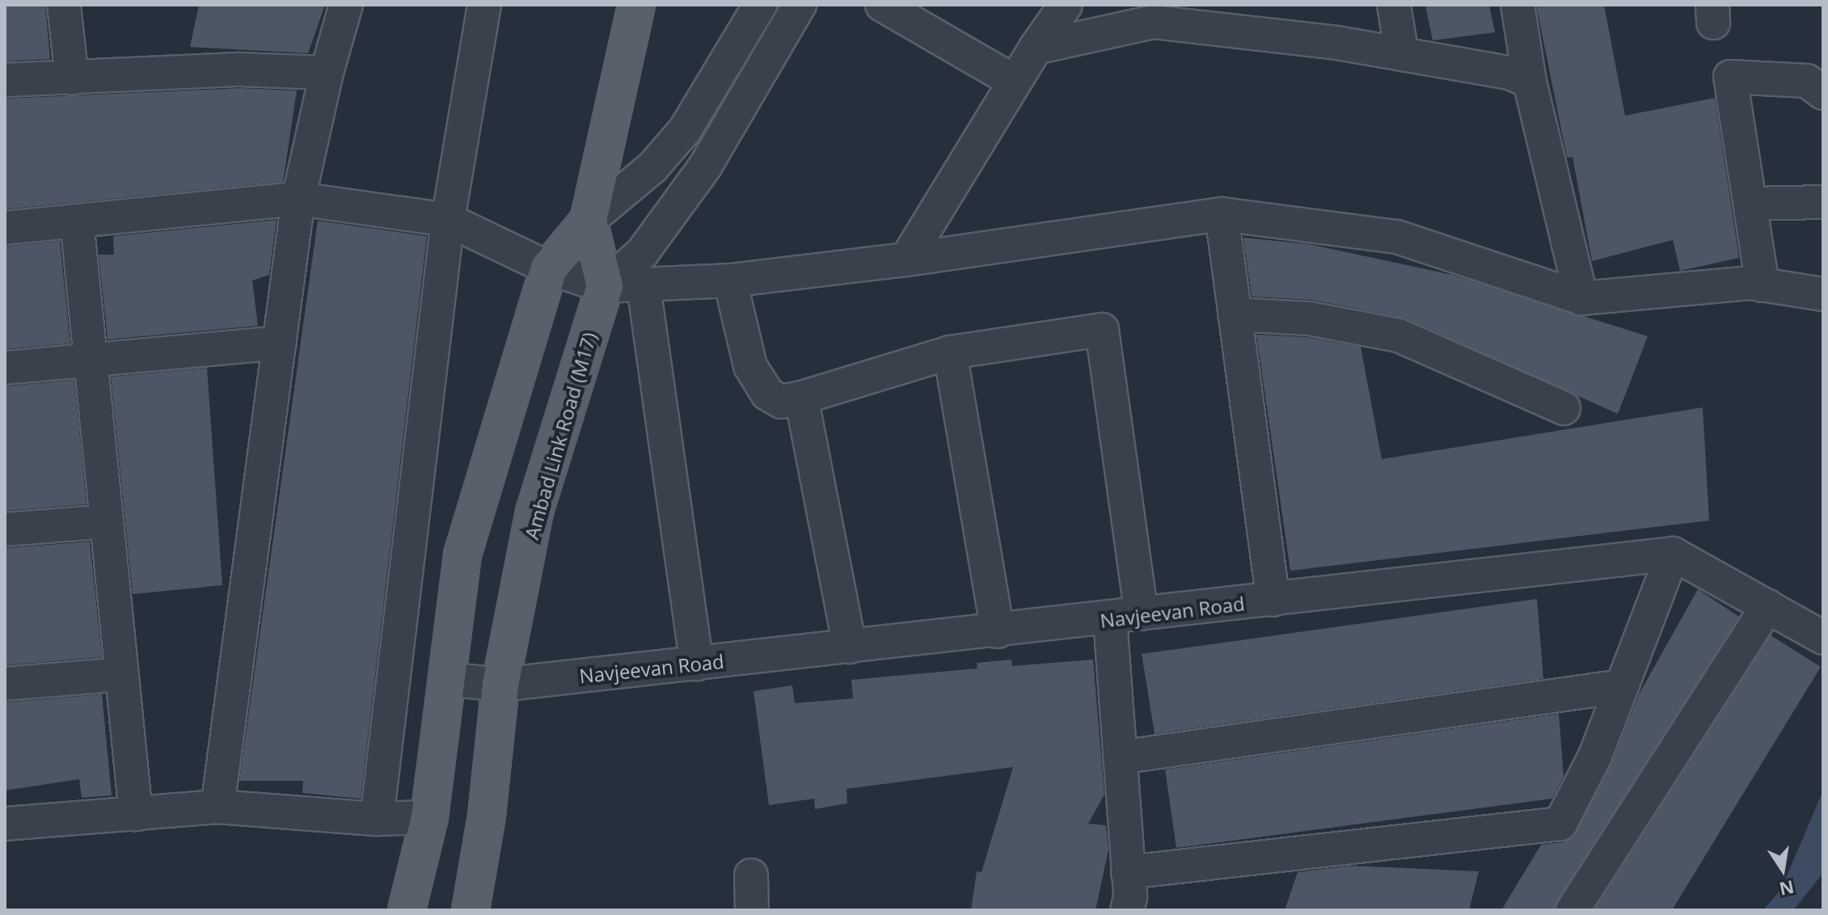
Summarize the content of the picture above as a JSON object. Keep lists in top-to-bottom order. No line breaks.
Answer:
{"streets":{"main road":["Ambad Link Road (M17)"],"street":["Navjeevan Road"]},"crossings":[["Ambad Link Road (M17)","Navjeevan Road"]],"north":"bottom"}
